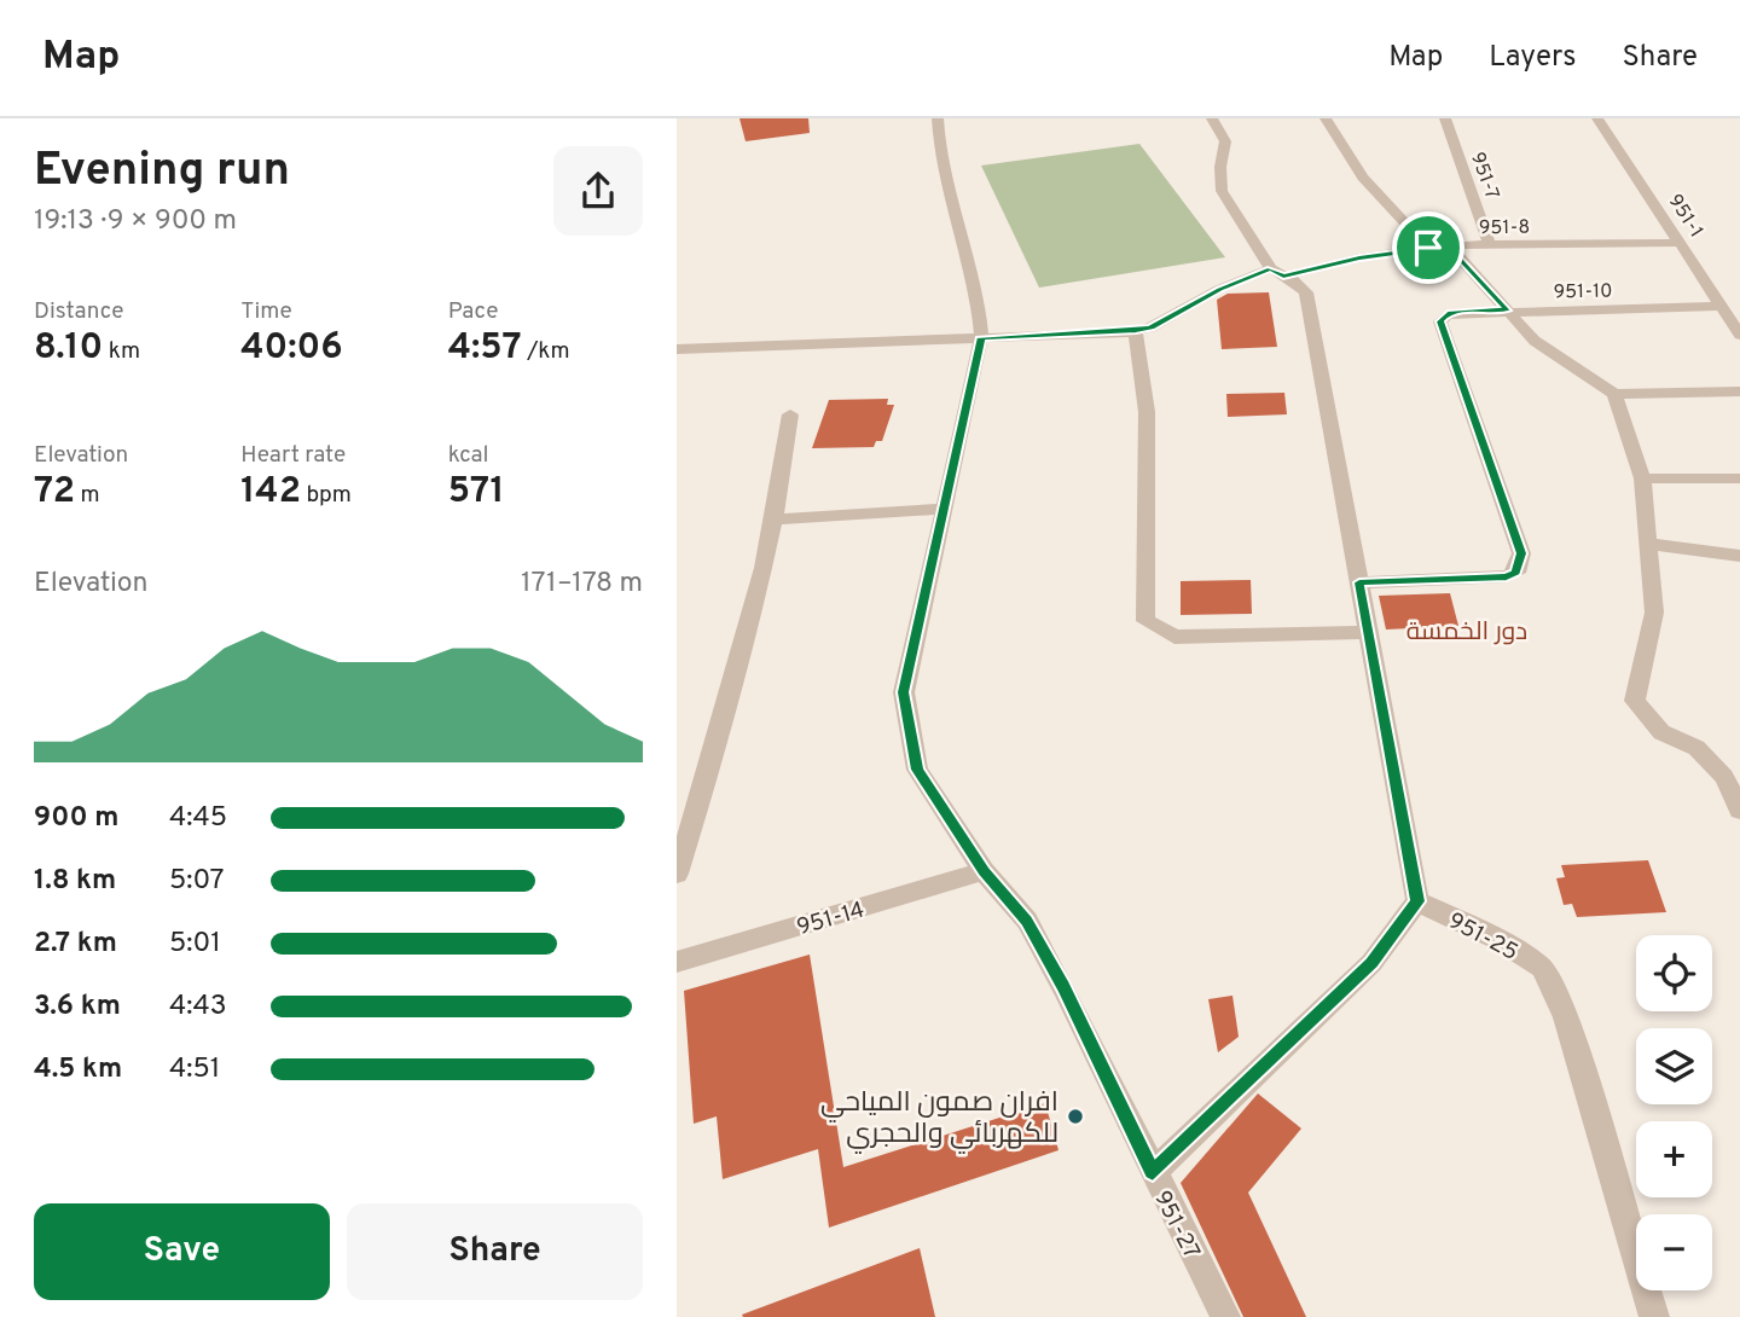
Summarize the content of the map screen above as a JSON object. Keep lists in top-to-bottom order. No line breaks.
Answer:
{"streets":{"street":["951-7","951-1","951-8","951-10","951-14","951-25","951-27"]},"crossings":[["951-7","951-8"],["951-1","951-8"],["951-1","951-10"],["951-14","951-27"]],"districts":["دور الخمسة"],"places":["افران صمون المياحي للكهربائي والحجري"],"page":{"header":"Map","nav":["Map","Layers","Share"],"heading":["Evening run","19:13 · 9 × 900 m"],"stats":[["Distance","8.10 km"],["Time","40:06"],["Pace","4:57 /km"],["Elevation","72 m"],["Heart rate","142 bpm"],["kcal","571"]],"chart":["Elevation","171–178 m"],"list":[{"name":"900 m","note":"4:45"},{"name":"1.8 km","note":"5:07"},{"name":"2.7 km","note":"5:01"},{"name":"3.6 km","note":"4:43"},{"name":"4.5 km","note":"4:51"}],"map_buttons":["+","−"],"buttons":["Save","Share"]}}
